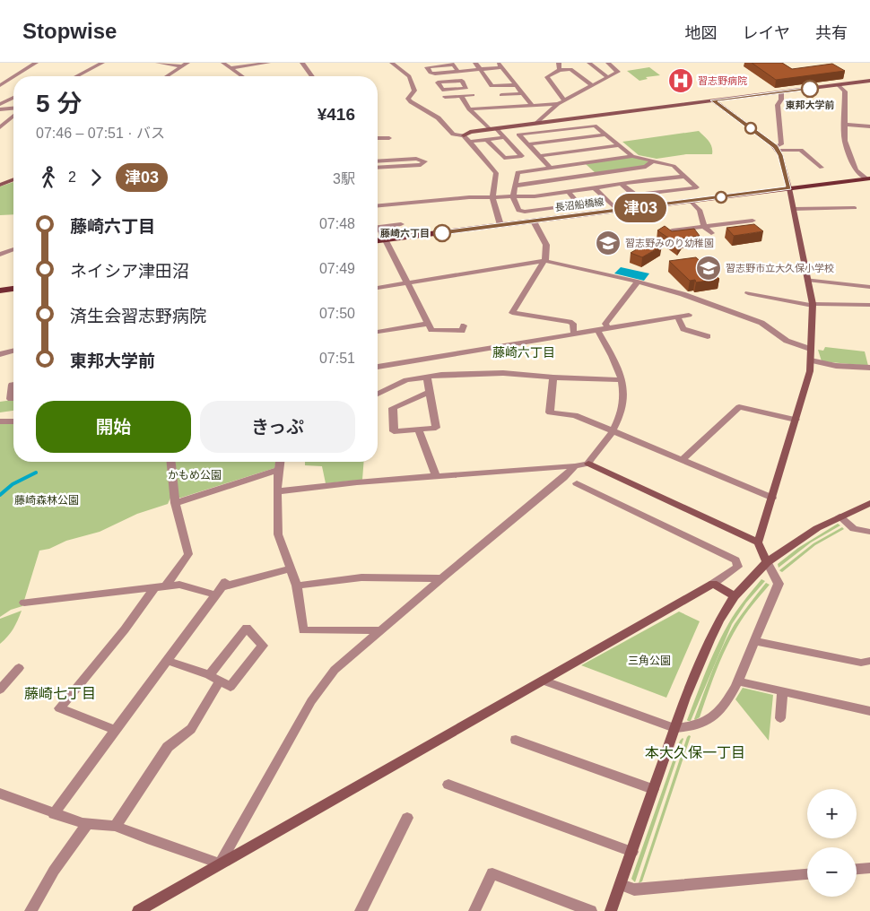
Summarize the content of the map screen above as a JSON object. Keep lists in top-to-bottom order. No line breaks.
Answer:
{"streets":{"main road":["長沼船橋線"]},"districts":["藤崎六丁目","藤崎七丁目","本大久保一丁目"],"parks":["かもめ公園","藤崎森林公園","三角公園"],"places":{"hospital":["習志野病院"],"other":["東邦大学前","藤崎六丁目"],"school or university":["習志野みのり幼稚園","習志野市立大久保小学校"]},"lines":["bus line 津03"],"page":{"header":"Stopwise","nav":["地図","レイヤ","共有"],"on_map":"津03","heading":["5 分","07:46 – 07:51 · バス","¥416"],"legs":["2","津03","3駅"],"list":[{"name":"藤崎六丁目","value":"07:48"},{"name":"ネイシア津田沼","value":"07:49"},{"name":"済生会習志野病院","value":"07:50"},{"name":"東邦大学前","value":"07:51"}],"buttons":["開始","きっぷ"],"map_buttons":["+","−"]}}
